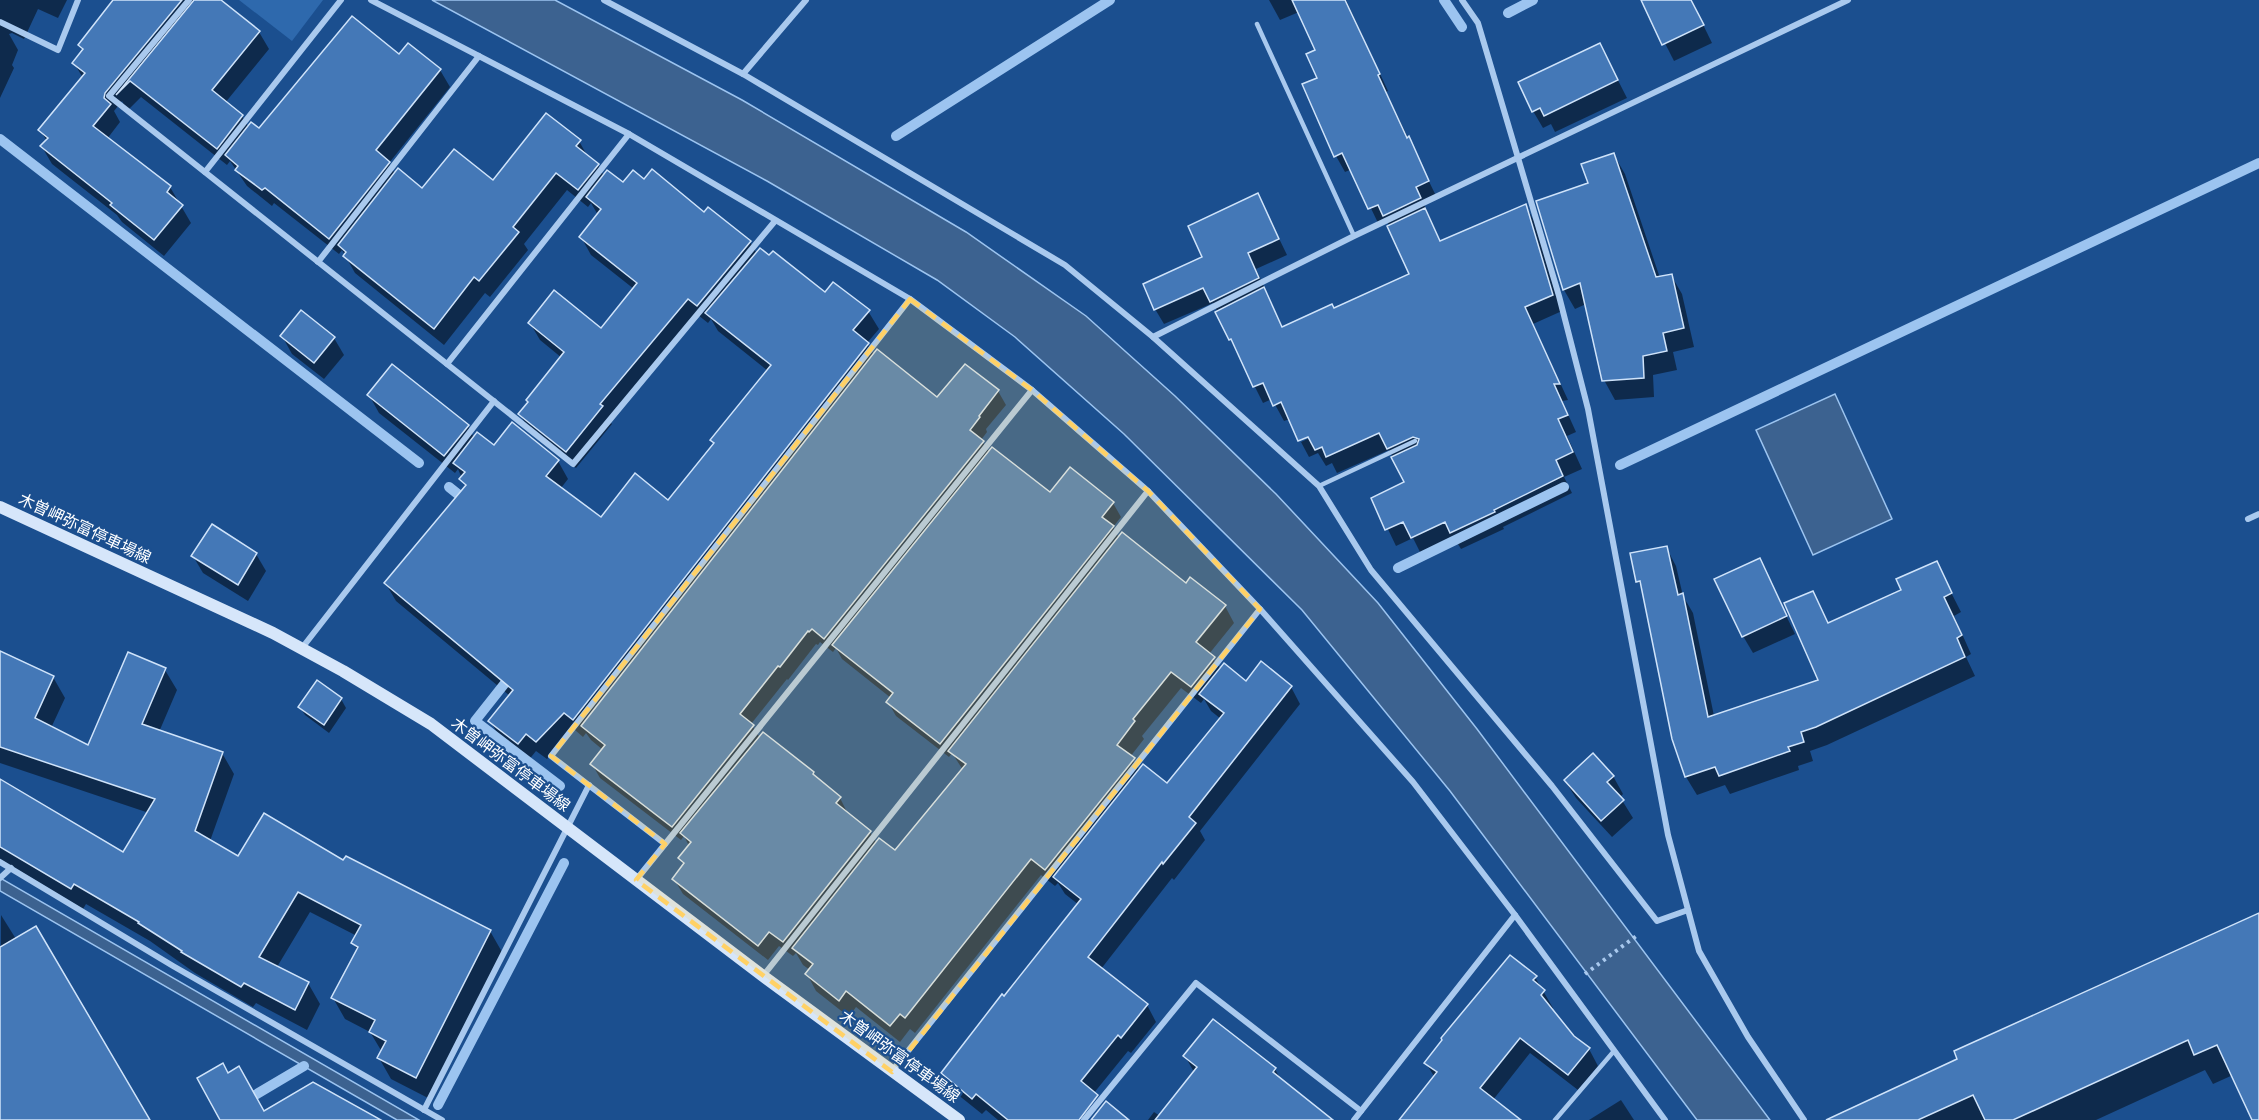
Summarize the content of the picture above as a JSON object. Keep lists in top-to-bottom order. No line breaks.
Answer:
{"streets":{"main road":["木曽岬弥富停車場線"]}}
